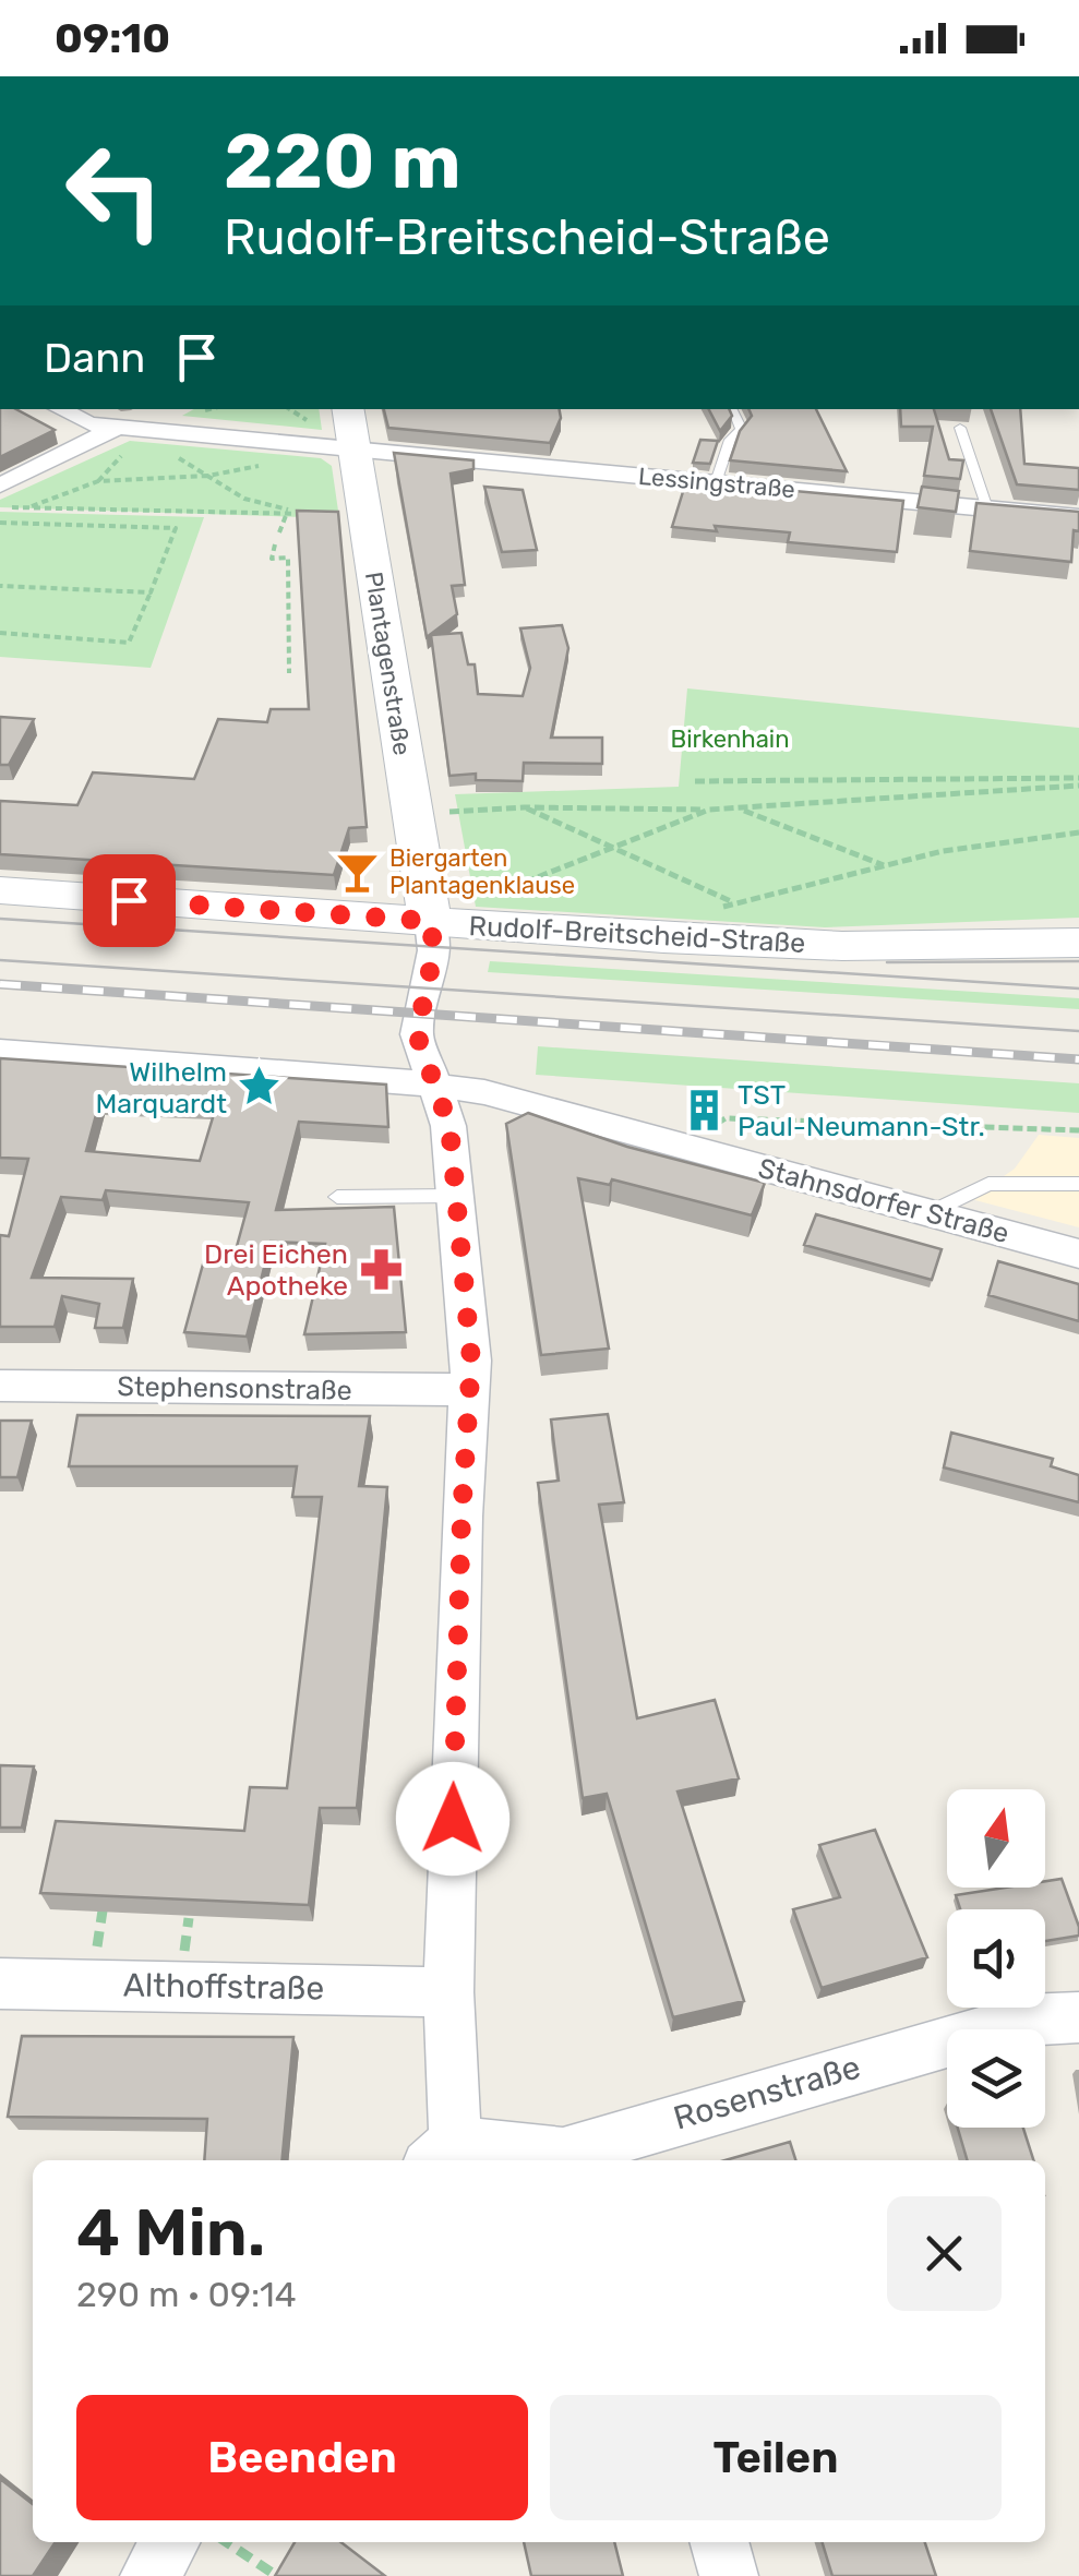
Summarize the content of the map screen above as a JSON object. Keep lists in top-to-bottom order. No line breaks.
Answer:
{"streets":{"street":["Lessingstraße","Plantagenstraße","Rudolf-Breitscheid-Straße","Stahnsdorfer Straße","Stephensonstraße","Althoffstraße","Rosenstraße"]},"crossings":[["Lessingstraße","Plantagenstraße"],["Plantagenstraße","Rudolf-Breitscheid-Straße"]],"parks":["Birkenhain"],"places":{"bar":["Biergarten Plantagenklause"],"place":["Wilhelm Marquardt"],"building":["TST Paul-Neumann-Str."],"pharmacy":["Drei Eichen Apotheke"]},"north":"top","page":{"status":"09:10","turn":["220 m","Rudolf-Breitscheid-Straße"],"then":"Dann","heading":["4 Min.","290 m · 09:14"],"buttons":["Beenden","Teilen"]}}
